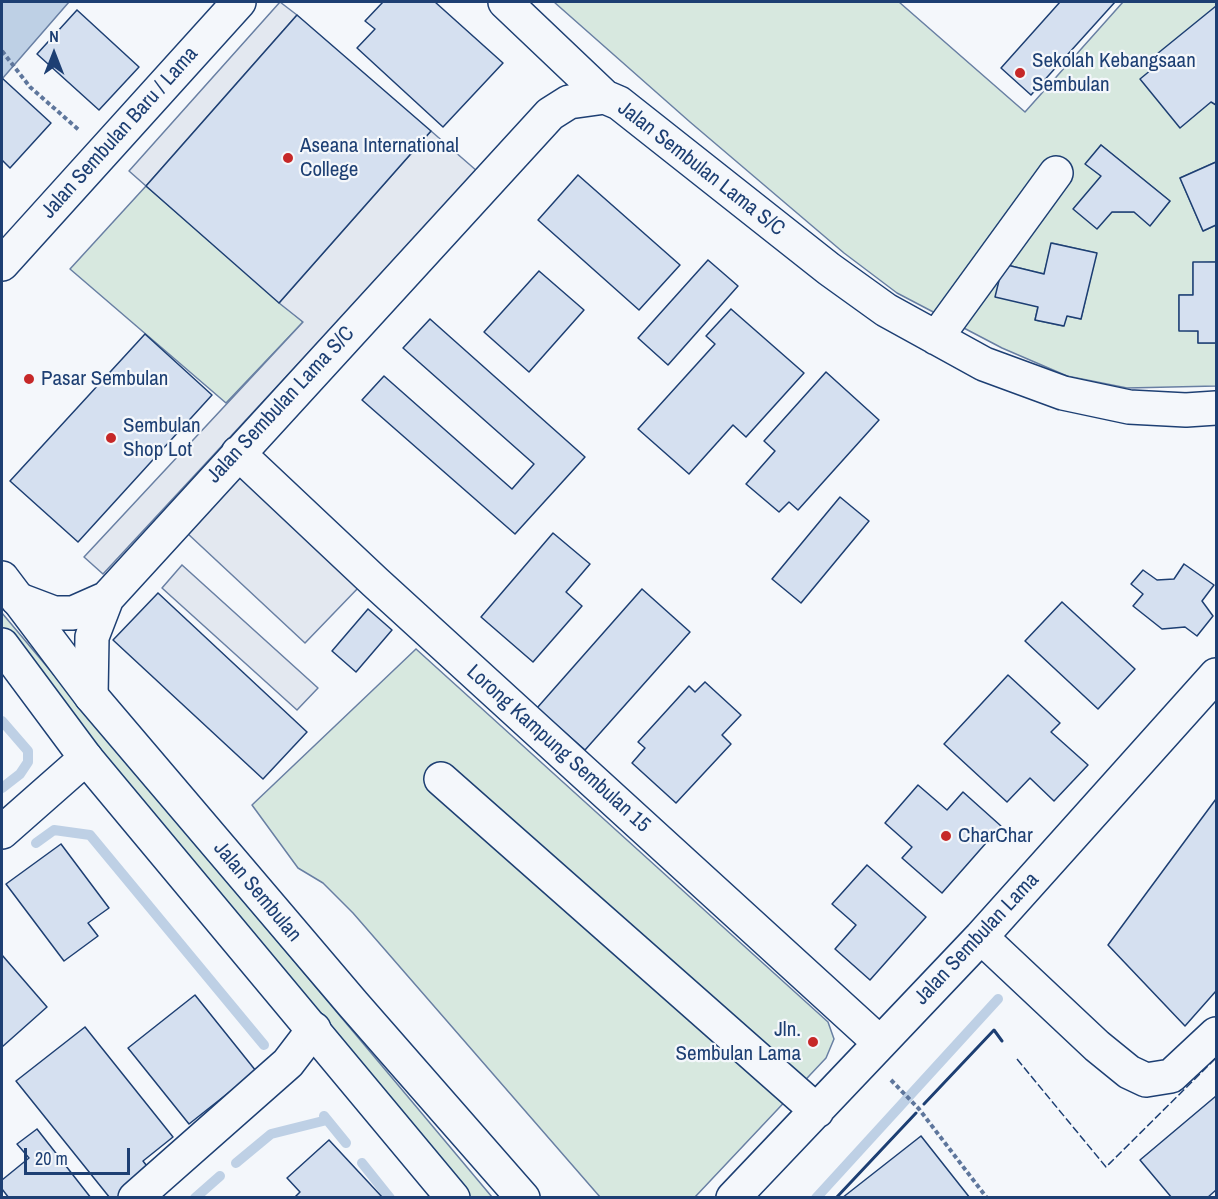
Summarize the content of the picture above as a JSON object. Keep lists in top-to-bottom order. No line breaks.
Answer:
{"streets":{"street":["Jalan Sembulan Baru / Lama","Jalan Sembulan Lama S/C","Lorong Kampung Sembulan 15","Jalan Sembulan","Jalan Sembulan Lama"]},"crossings":[["Jalan Sembulan Lama S/C","Lorong Kampung Sembulan 15"],["Lorong Kampung Sembulan 15","Jalan Sembulan Lama"]],"places":["Sekolah Kebangsaan Sembulan","Aseana International College","Pasar Sembulan","Sembulan Shop Lot","CharChar","Jln. Sembulan Lama"],"scale_bar":"20 m","north":"top"}
